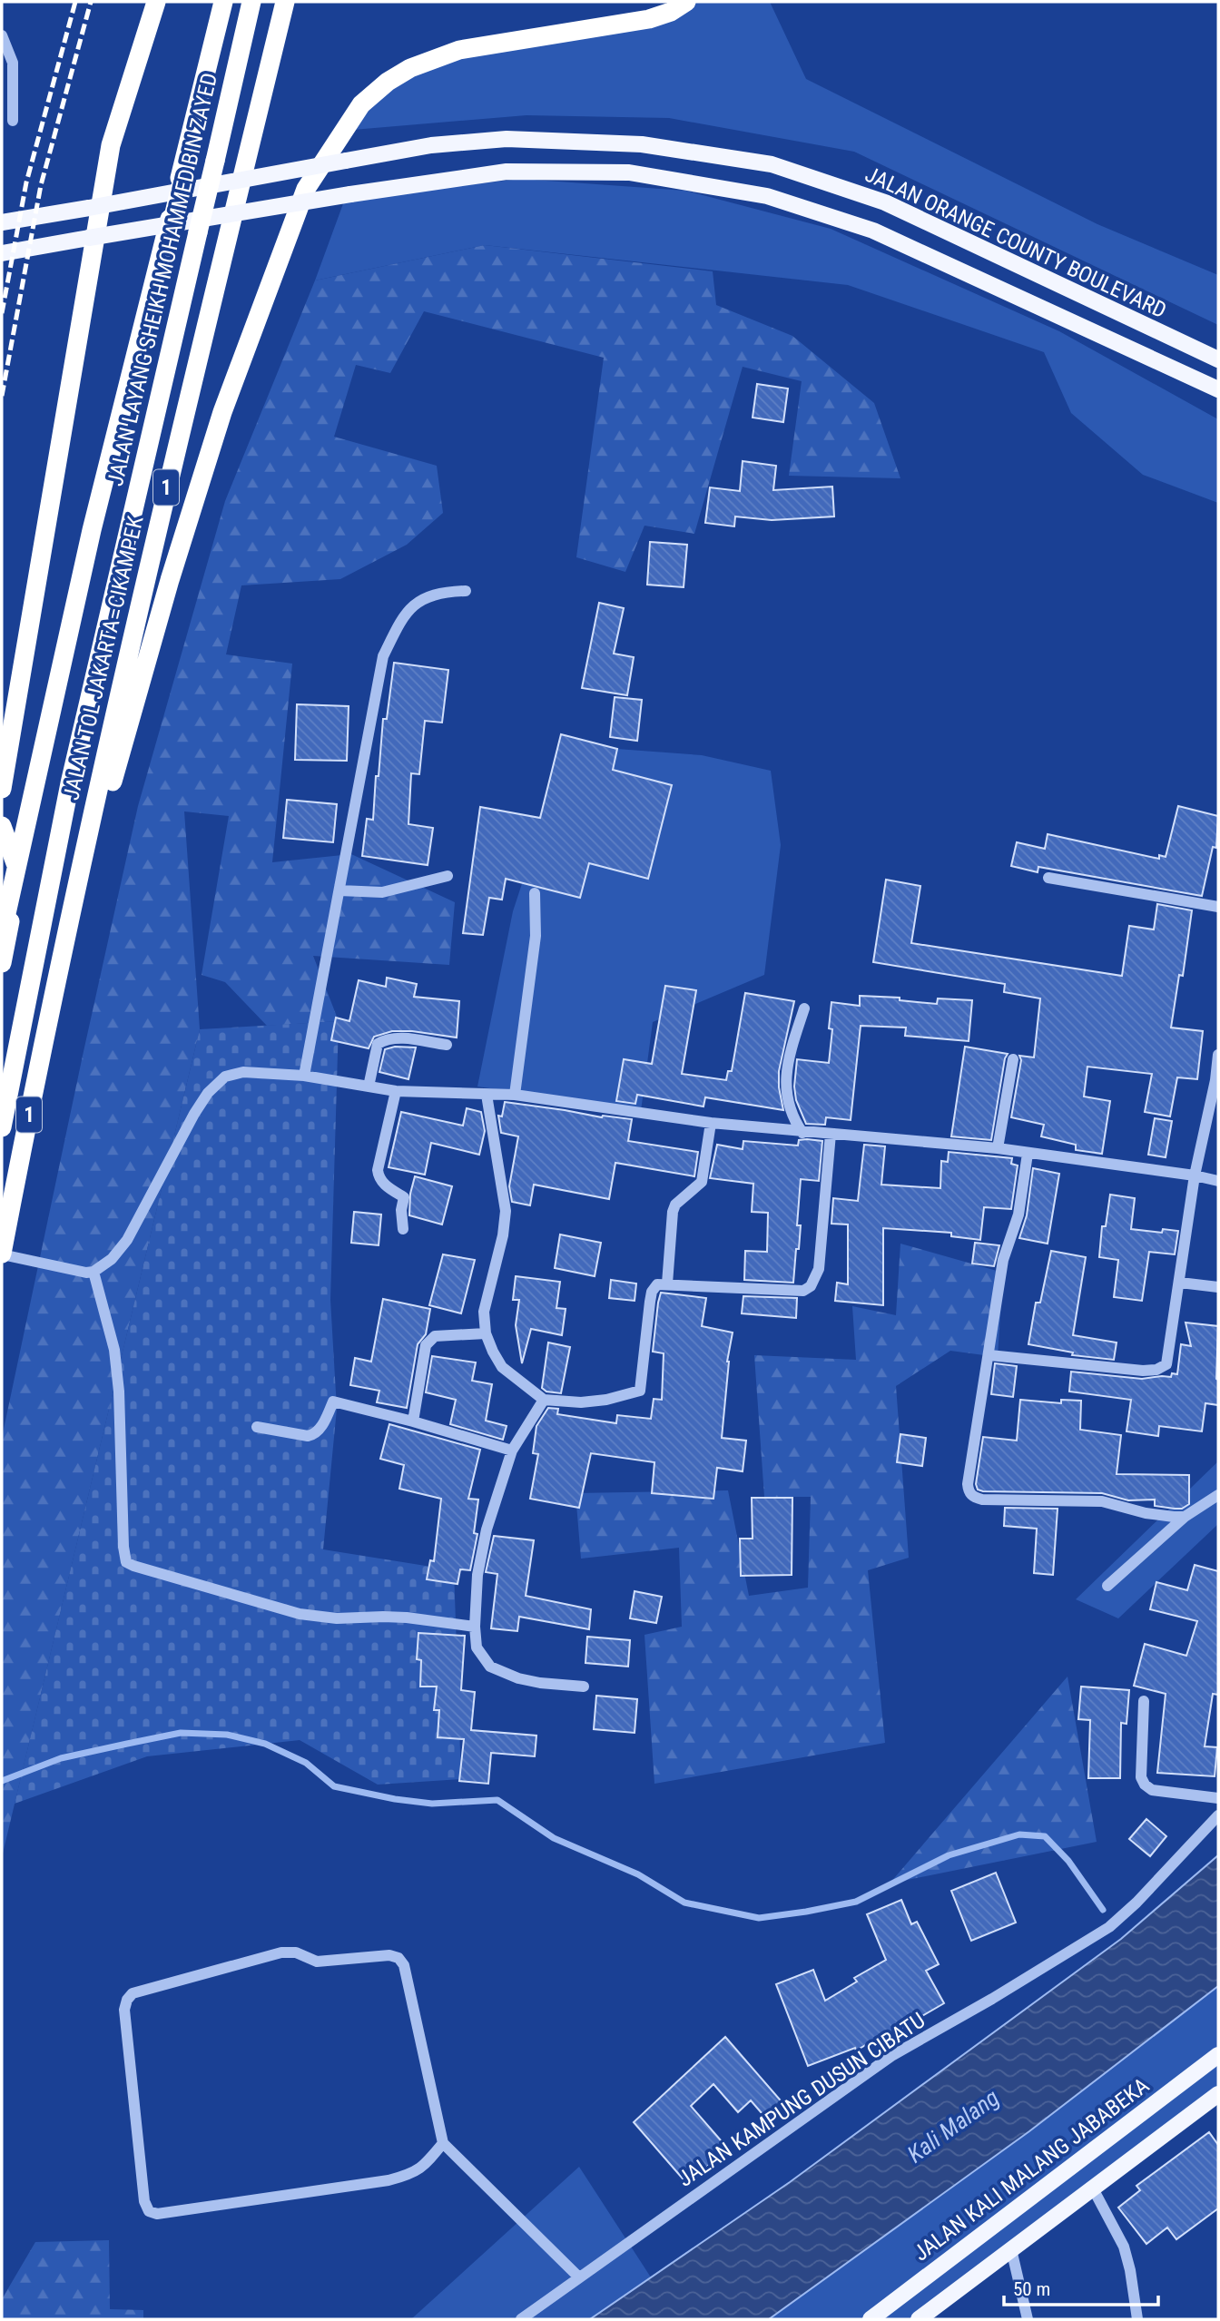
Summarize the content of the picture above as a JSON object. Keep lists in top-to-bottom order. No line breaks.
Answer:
{"streets":{"highway":["JALAN LAYANG SHEIKH MOHAMMED BIN ZAYED","1","JALAN TOL JAKARTA–CIKAMPEK"],"main road":["JALAN ORANGE COUNTY BOULEVARD","JALAN KALI MALANG JABABEKA"],"street":["JALAN KAMPUNG DUSUN CIBATU"]},"crossings":[["JALAN LAYANG SHEIKH MOHAMMED BIN ZAYED","JALAN TOL JAKARTA–CIKAMPEK"]],"water":["Kali Malang"],"scale_bar":"50 m"}
